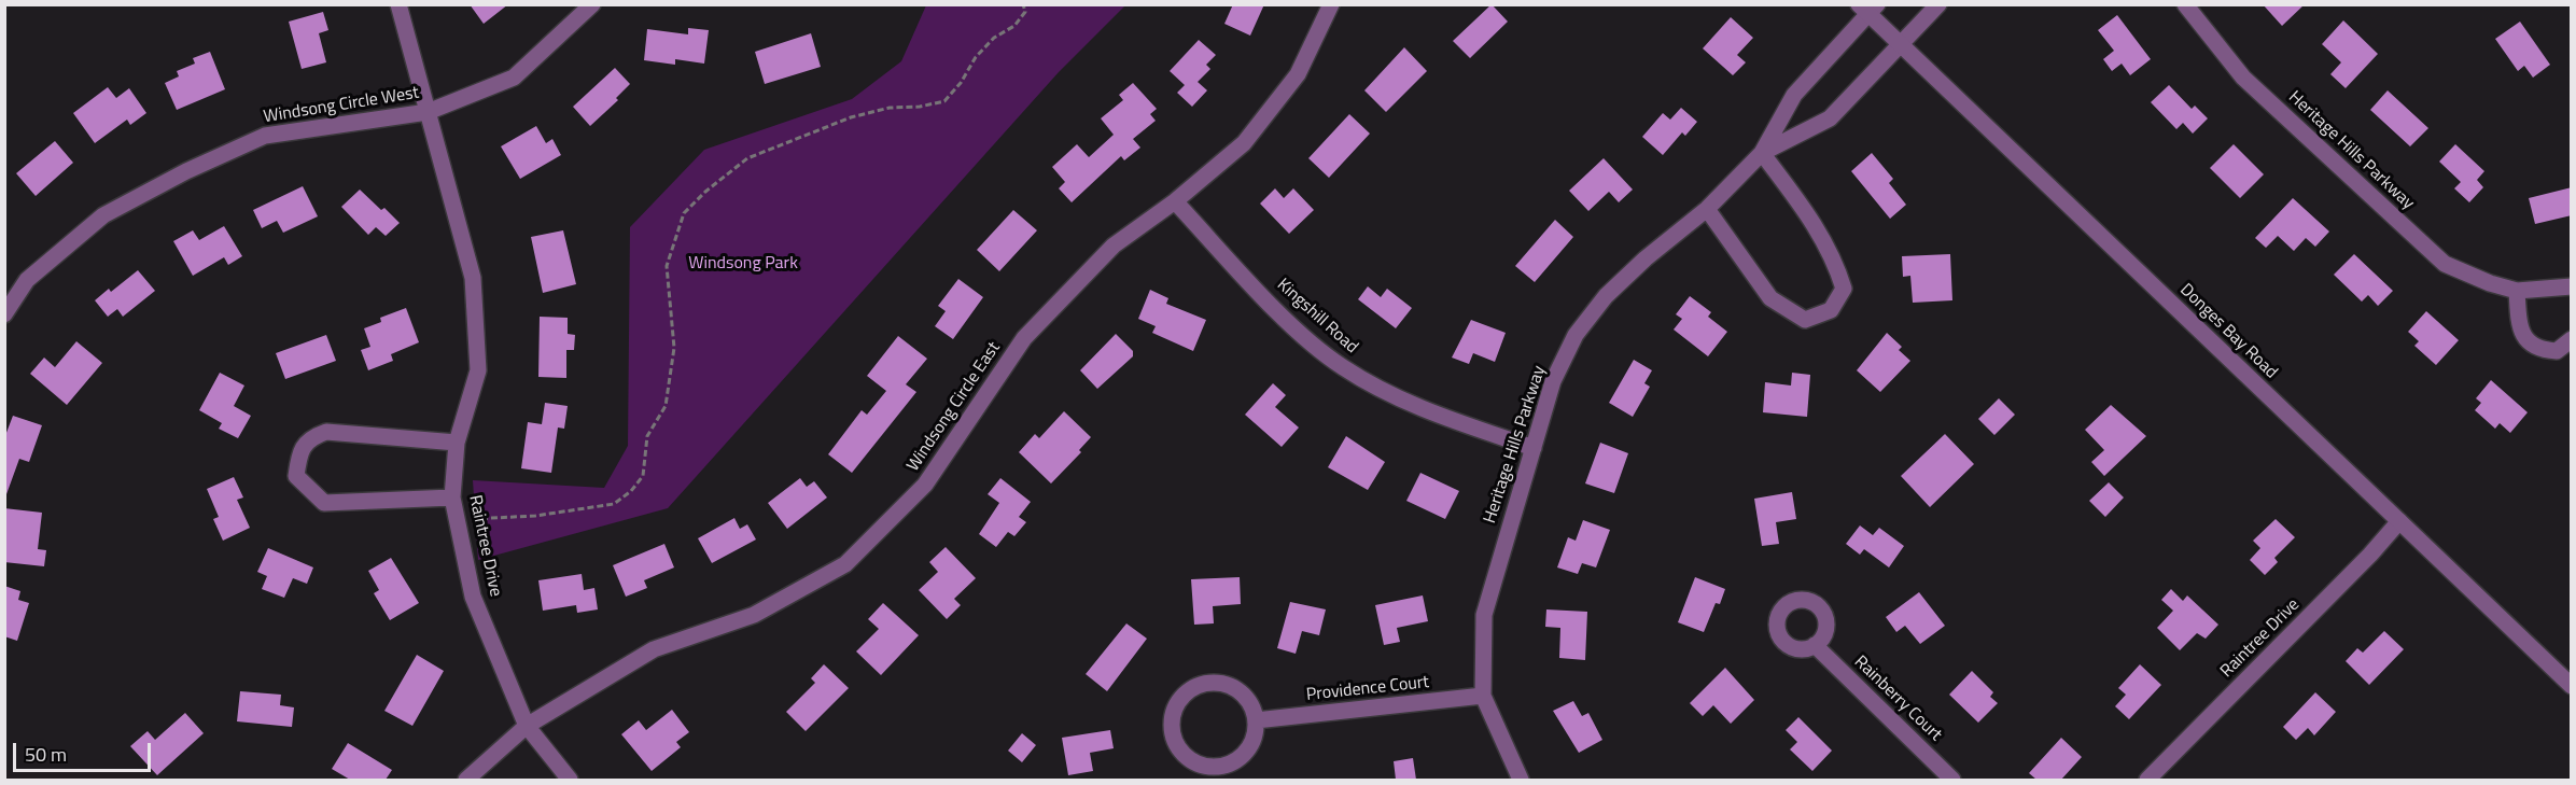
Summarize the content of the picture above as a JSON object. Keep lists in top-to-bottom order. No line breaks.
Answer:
{"streets":{"street":["Windsong Circle West","Heritage Hills Parkway","Kingshill Road","Donges Bay Road","Windsong Circle East","Raintree Drive","Providence Court","Rainberry Court"]},"crossings":[["Windsong Circle West","Raintree Drive"],["Heritage Hills Parkway","Kingshill Road"],["Heritage Hills Parkway","Donges Bay Road"],["Heritage Hills Parkway","Providence Court"],["Kingshill Road","Windsong Circle East"],["Donges Bay Road","Raintree Drive"],["Windsong Circle East","Raintree Drive"]],"parks":["Windsong Park"],"scale_bar":"50 m"}
